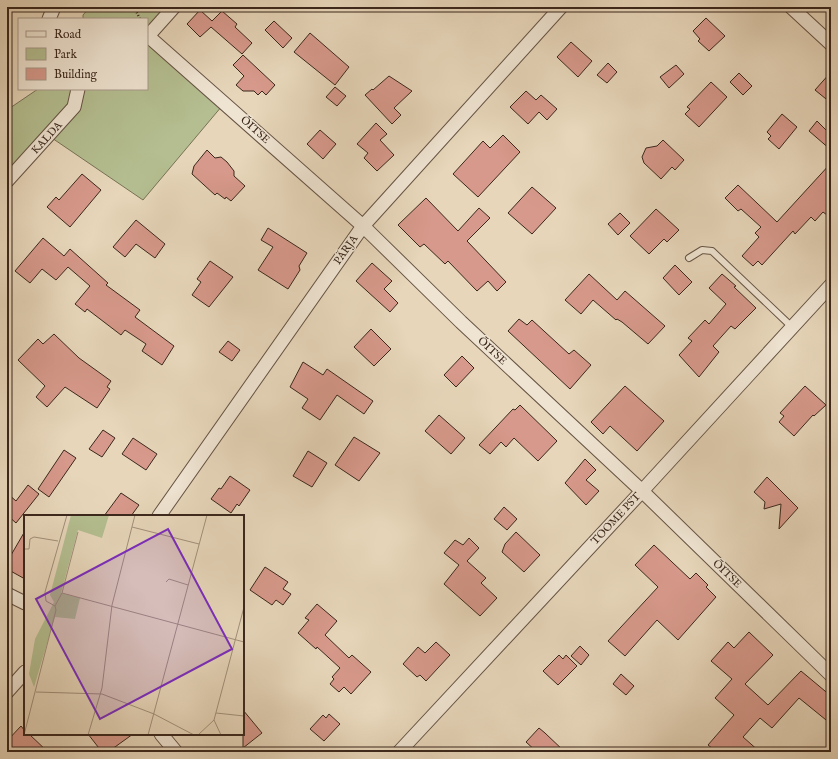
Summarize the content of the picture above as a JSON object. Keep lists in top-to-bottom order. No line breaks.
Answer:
{"streets":{"street":["ÕITSE","KALDA","PÄRJA","TOOME PST"]},"crossings":[["ÕITSE","PÄRJA"],["ÕITSE","TOOME PST"]],"legend":["Road","Park","Building"]}
